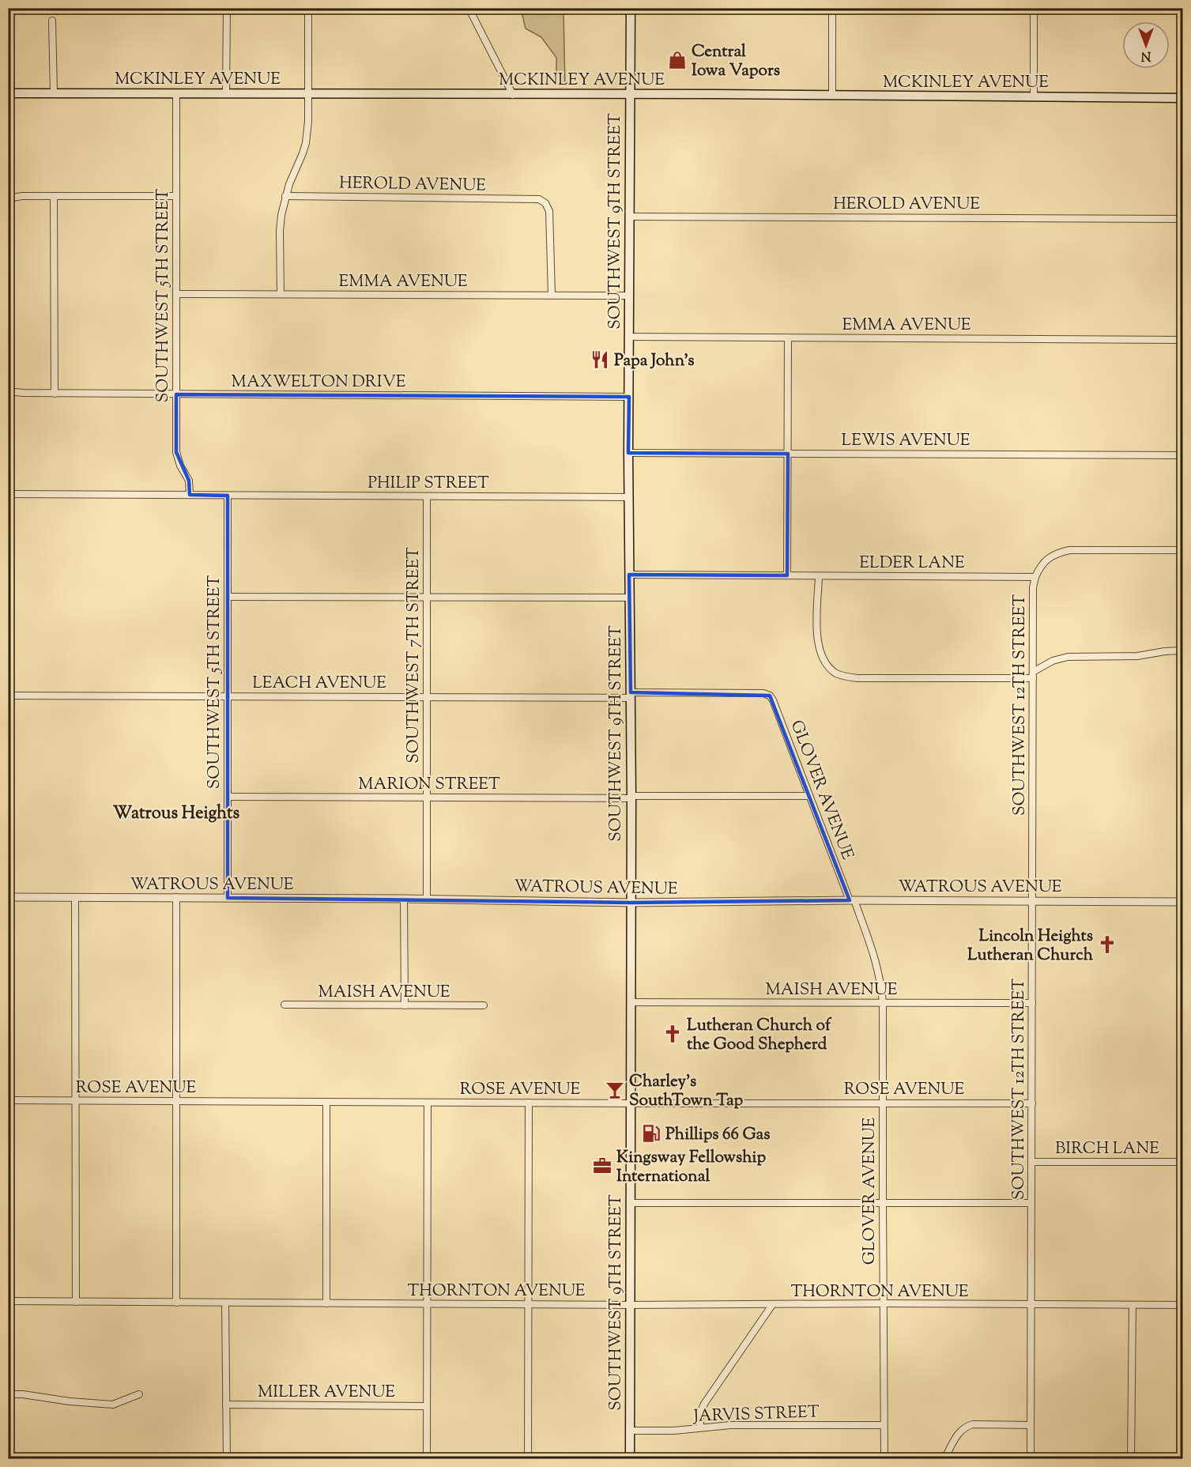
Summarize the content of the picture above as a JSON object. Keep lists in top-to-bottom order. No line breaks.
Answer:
{"streets":{"main road":["MCKINLEY AVENUE","SOUTHWEST 9TH STREET"],"street":["HEROLD AVENUE","EMMA AVENUE","SOUTHWEST 5TH STREET","MAXWELTON DRIVE","LEWIS AVENUE","PHILIP STREET","ELDER LANE","SOUTHWEST 7TH STREET","LEACH AVENUE","SOUTHWEST 12TH STREET","MARION STREET","GLOVER AVENUE","WATROUS AVENUE","MAISH AVENUE","ROSE AVENUE","BIRCH LANE","THORNTON AVENUE","MILLER AVENUE","JARVIS STREET"]},"crossings":[["MCKINLEY AVENUE","SOUTHWEST 9TH STREET"],["MCKINLEY AVENUE","SOUTHWEST 5TH STREET"],["HEROLD AVENUE","SOUTHWEST 9TH STREET"],["HEROLD AVENUE","EMMA AVENUE"],["SOUTHWEST 9TH STREET","EMMA AVENUE"],["SOUTHWEST 9TH STREET","MAXWELTON DRIVE"],["SOUTHWEST 9TH STREET","LEWIS AVENUE"],["SOUTHWEST 9TH STREET","PHILIP STREET"],["SOUTHWEST 9TH STREET","ELDER LANE"],["SOUTHWEST 9TH STREET","LEACH AVENUE"],["SOUTHWEST 9TH STREET","MARION STREET"],["SOUTHWEST 9TH STREET","WATROUS AVENUE"],["SOUTHWEST 9TH STREET","MAISH AVENUE"],["SOUTHWEST 9TH STREET","ROSE AVENUE"],["SOUTHWEST 9TH STREET","THORNTON AVENUE"],["SOUTHWEST 9TH STREET","JARVIS STREET"],["EMMA AVENUE","SOUTHWEST 5TH STREET"],["SOUTHWEST 5TH STREET","MAXWELTON DRIVE"],["SOUTHWEST 5TH STREET","PHILIP STREET"],["SOUTHWEST 5TH STREET","LEACH AVENUE"],["SOUTHWEST 5TH STREET","MARION STREET"],["SOUTHWEST 5TH STREET","WATROUS AVENUE"],["PHILIP STREET","SOUTHWEST 7TH STREET"],["ELDER LANE","SOUTHWEST 12TH STREET"],["SOUTHWEST 7TH STREET","LEACH AVENUE"],["SOUTHWEST 7TH STREET","MARION STREET"],["SOUTHWEST 7TH STREET","WATROUS AVENUE"],["LEACH AVENUE","GLOVER AVENUE"],["SOUTHWEST 12TH STREET","WATROUS AVENUE"],["SOUTHWEST 12TH STREET","MAISH AVENUE"],["SOUTHWEST 12TH STREET","ROSE AVENUE"],["SOUTHWEST 12TH STREET","BIRCH LANE"],["SOUTHWEST 12TH STREET","THORNTON AVENUE"],["MARION STREET","GLOVER AVENUE"],["GLOVER AVENUE","WATROUS AVENUE"],["GLOVER AVENUE","MAISH AVENUE"],["GLOVER AVENUE","ROSE AVENUE"],["GLOVER AVENUE","THORNTON AVENUE"],["GLOVER AVENUE","JARVIS STREET"]],"districts":["Watrous Heights"],"places":{"shop":["Central Iowa Vapors"],"restaurant":["Papa John's"],"church":["Lincoln Heights Lutheran Church","Lutheran Church of the Good Shepherd"],"bar":["Charley's SouthTown Tap"],"fuel station":["Phillips 66 Gas"],"office":["Kingsway Fellowship International"]},"north":"bottom"}
